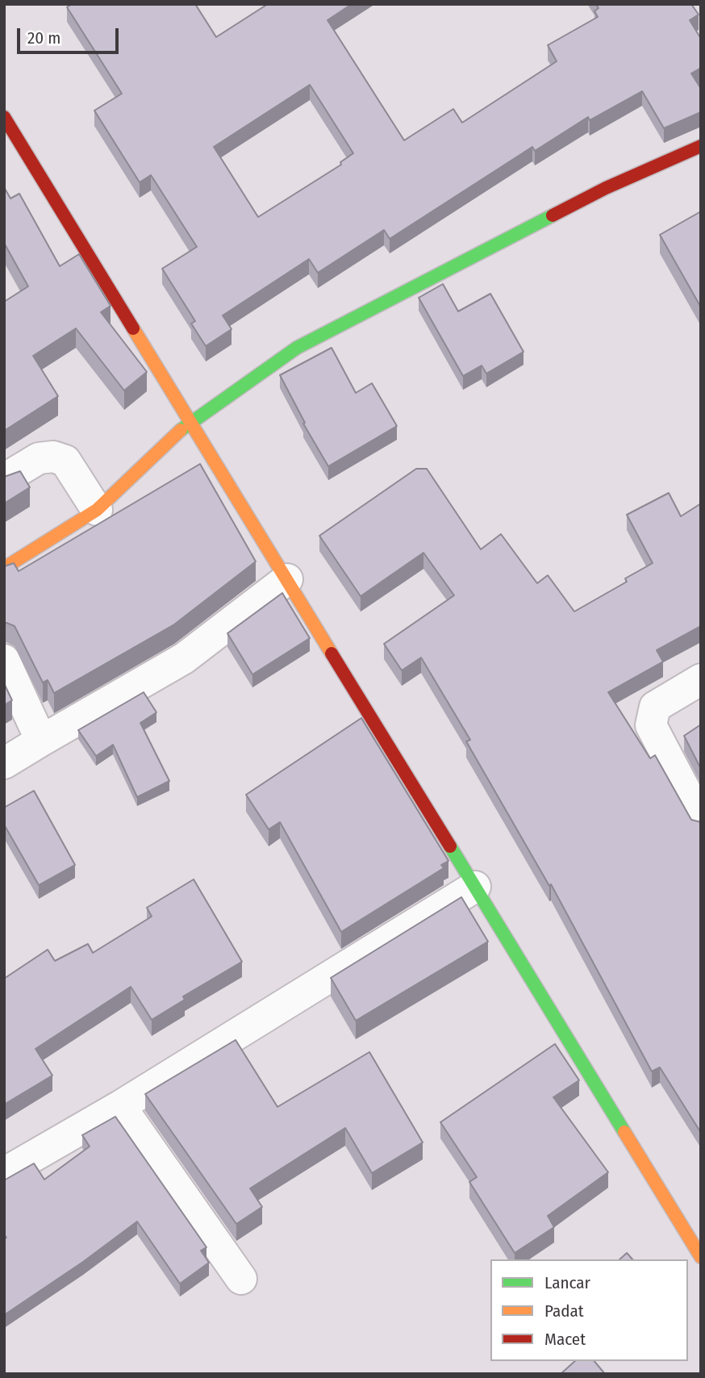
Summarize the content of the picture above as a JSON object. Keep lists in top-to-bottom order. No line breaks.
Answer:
{"legend":["Lancar","Padat","Macet"],"scale_bar":"20 m"}
